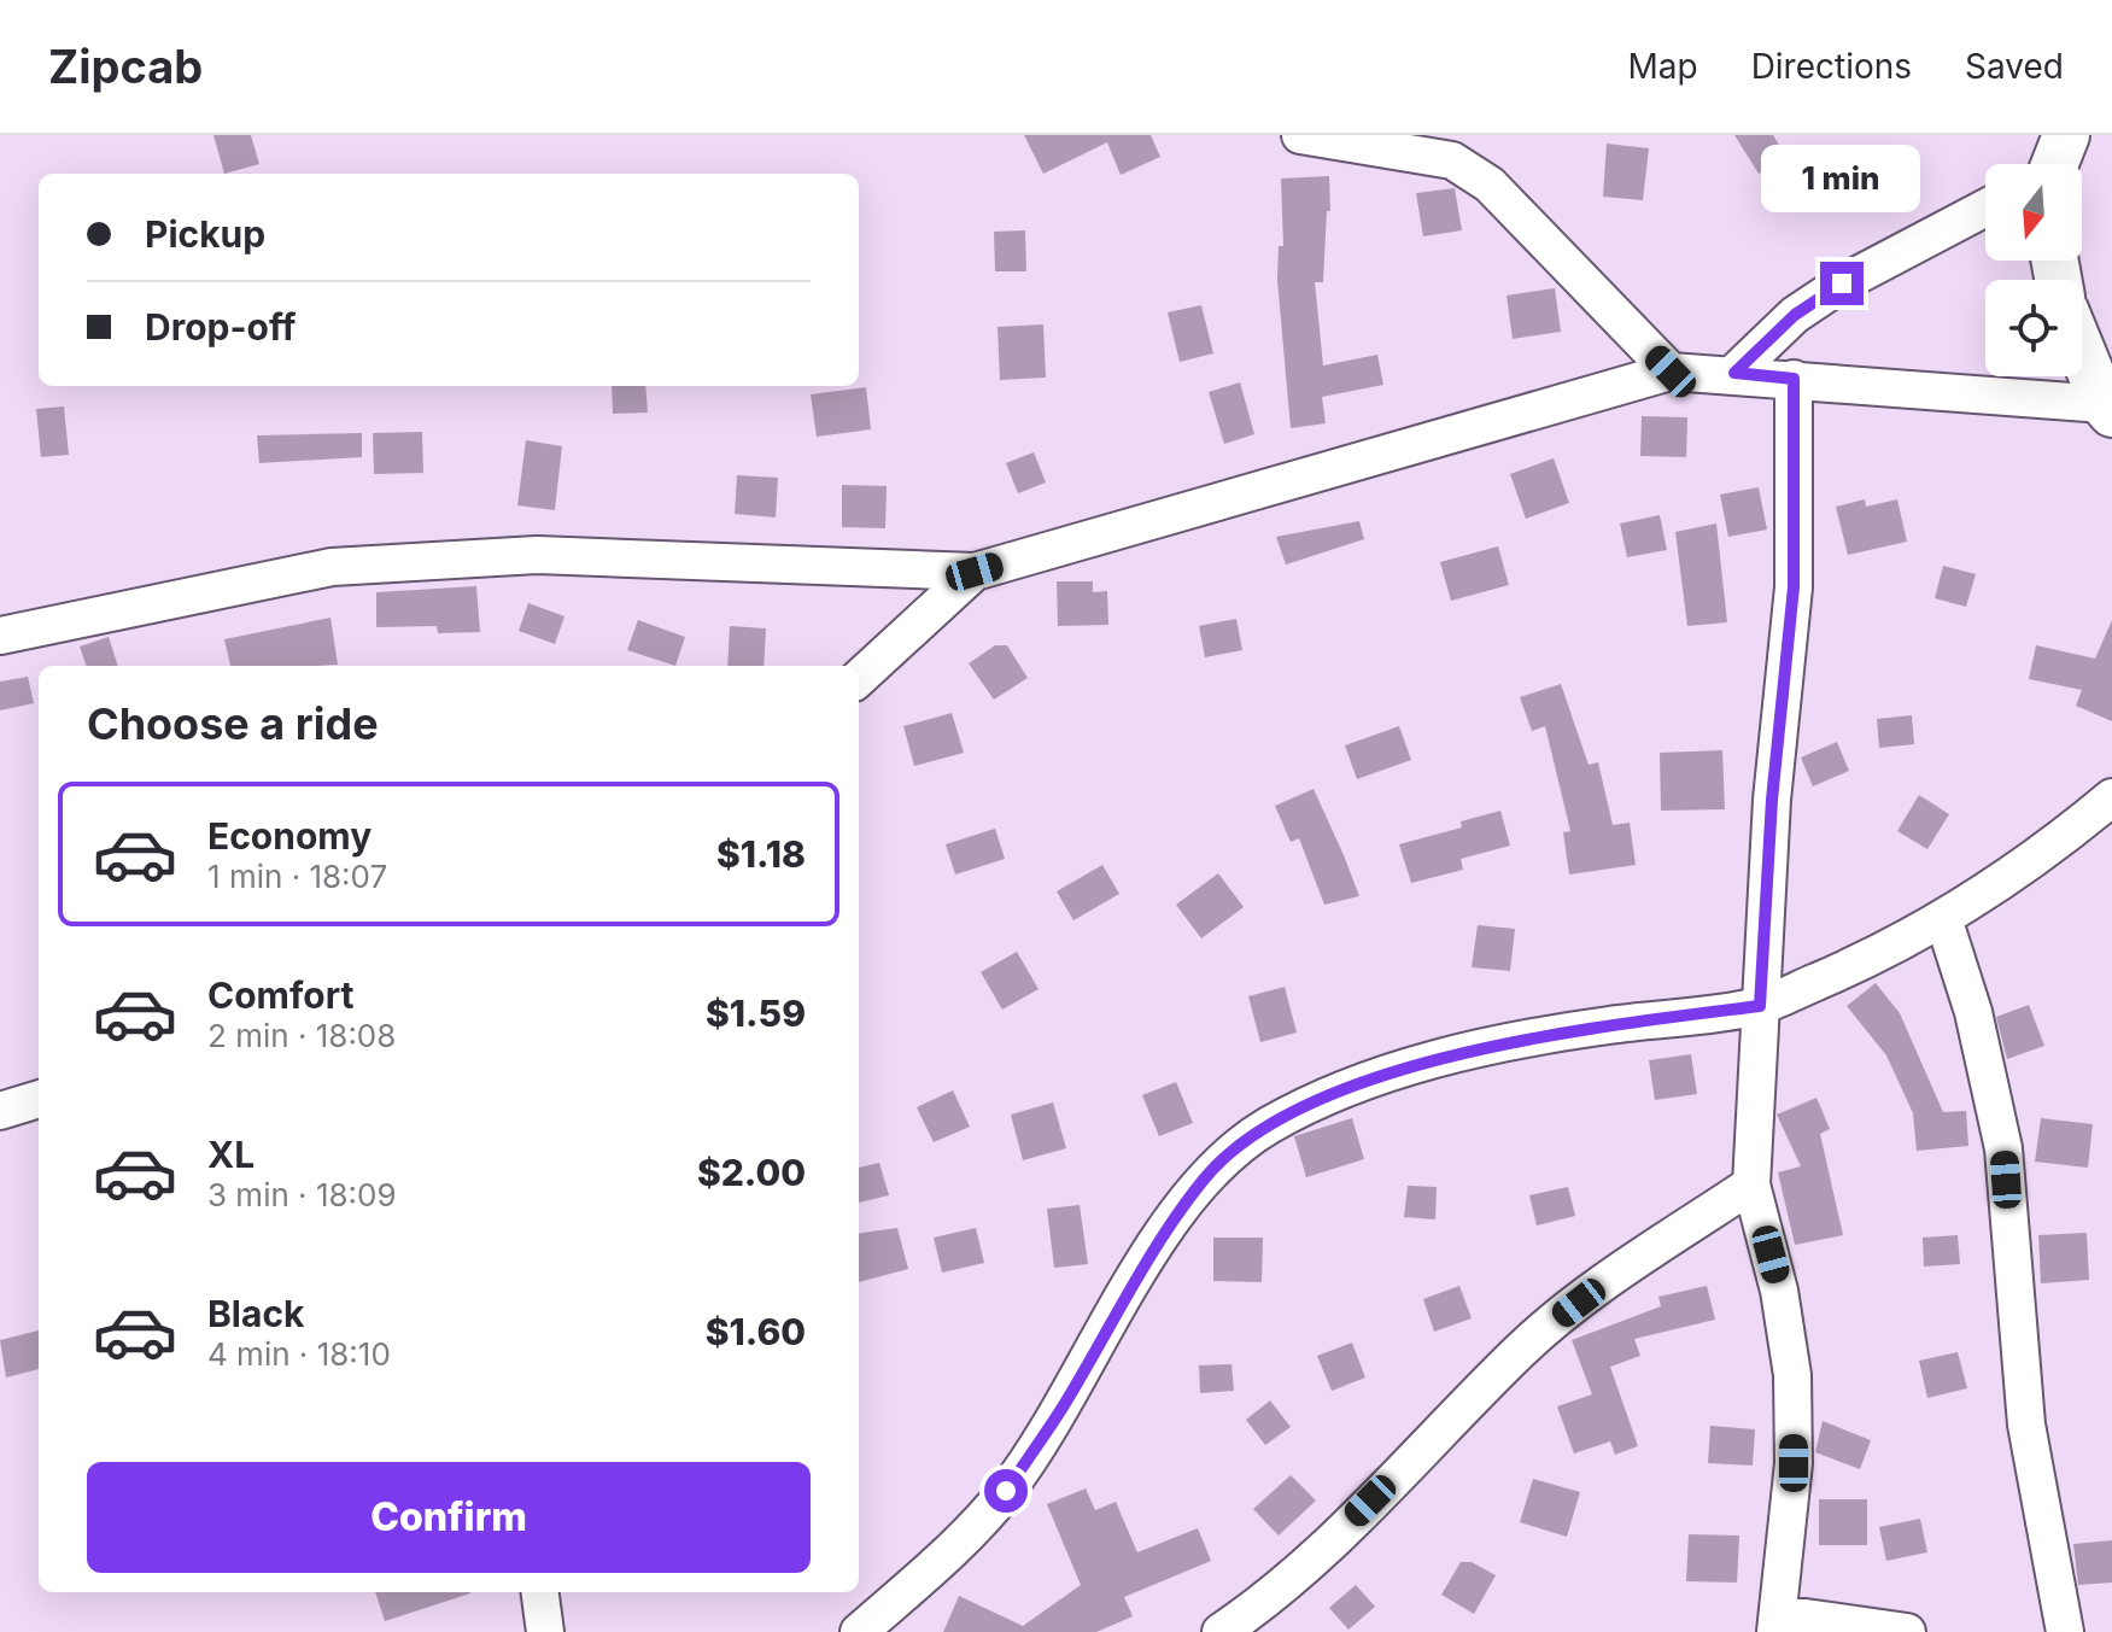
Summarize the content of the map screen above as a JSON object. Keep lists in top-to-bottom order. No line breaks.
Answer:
{"north":"bottom","page":{"header":"Zipcab","nav":["Map","Directions","Saved"],"bubble":"1 min","banner":["Pickup","Drop-off"],"heading":"Choose a ride","list":[{"name":"Economy","note":"1 min · 18:07","value":"$1.18"},{"name":"Comfort","note":"2 min · 18:08","value":"$1.59"},{"name":"XL","note":"3 min · 18:09","value":"$2.00"},{"name":"Black","note":"4 min · 18:10","value":"$1.60"}],"buttons":"Confirm"}}
